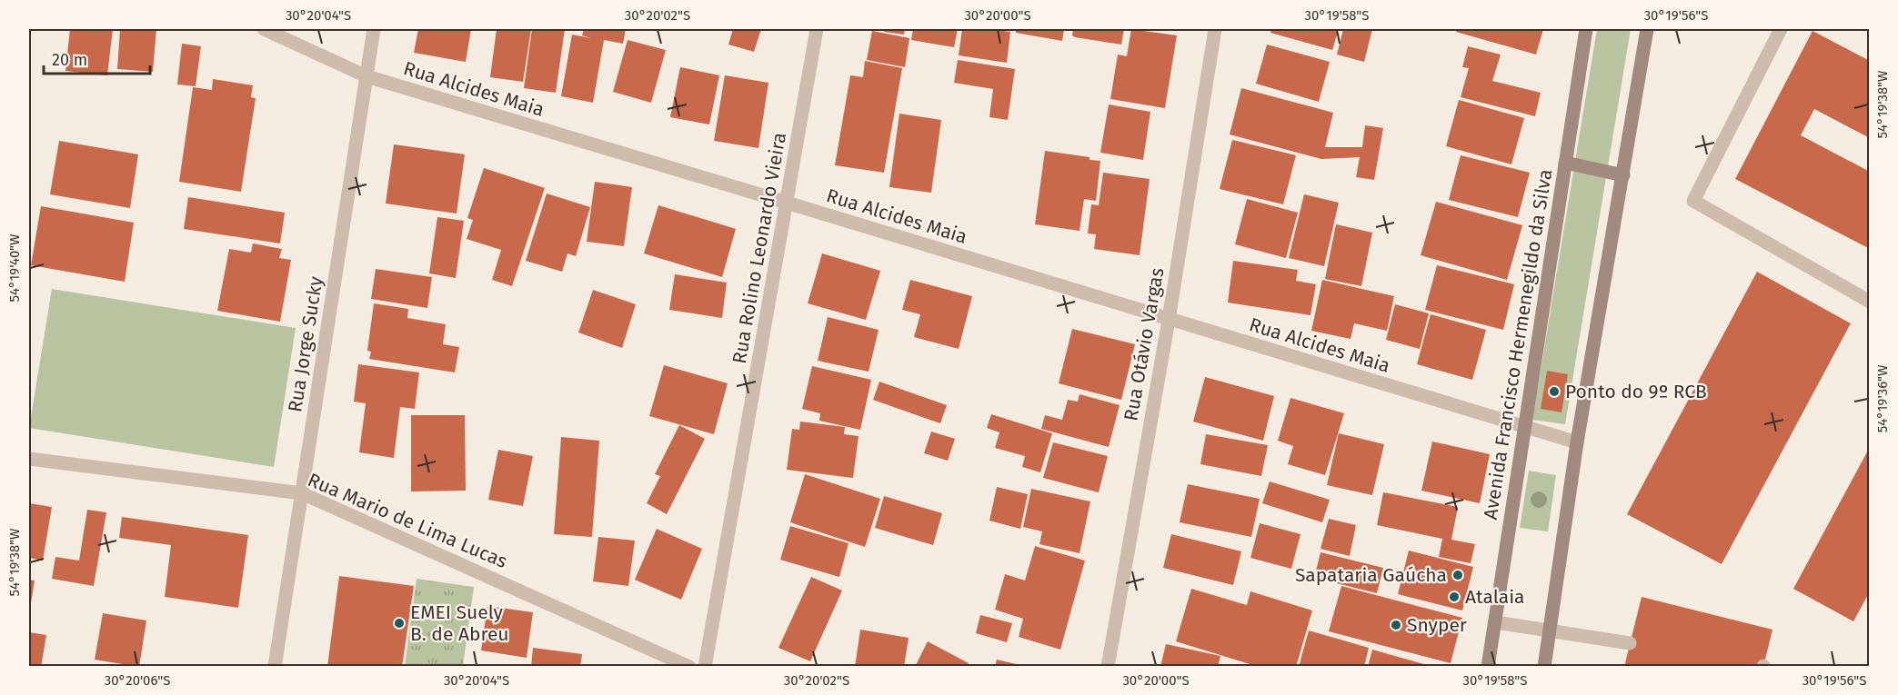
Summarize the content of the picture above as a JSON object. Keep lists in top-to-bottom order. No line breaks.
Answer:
{"streets":{"main road":["Avenida Francisco Hermenegildo da Silva"],"street":["Rua Alcides Maia","Rua Rolino Leonardo Vieira","Rua Jorge Sucky","Rua Otávio Vargas","Rua Mario de Lima Lucas"]},"crossings":[["Rua Alcides Maia","Rua Rolino Leonardo Vieira"],["Rua Alcides Maia","Rua Jorge Sucky"],["Rua Alcides Maia","Rua Otávio Vargas"],["Rua Alcides Maia","Avenida Francisco Hermenegildo da Silva"],["Rua Jorge Sucky","Rua Mario de Lima Lucas"]],"places":["Ponto do 9º RCB","Sapataria Gaúcha","Atalaia","EMEI Suely B. de Abreu","Snyper"],"scale_bar":"20 m","coordinates":["30°20'04\"S","30°20'02\"S","30°20'00\"S","30°19'58\"S","30°19'56\"S","54°19'38\"W","54°19'40\"W","54°19'36\"W","30°20'06\"S"]}
